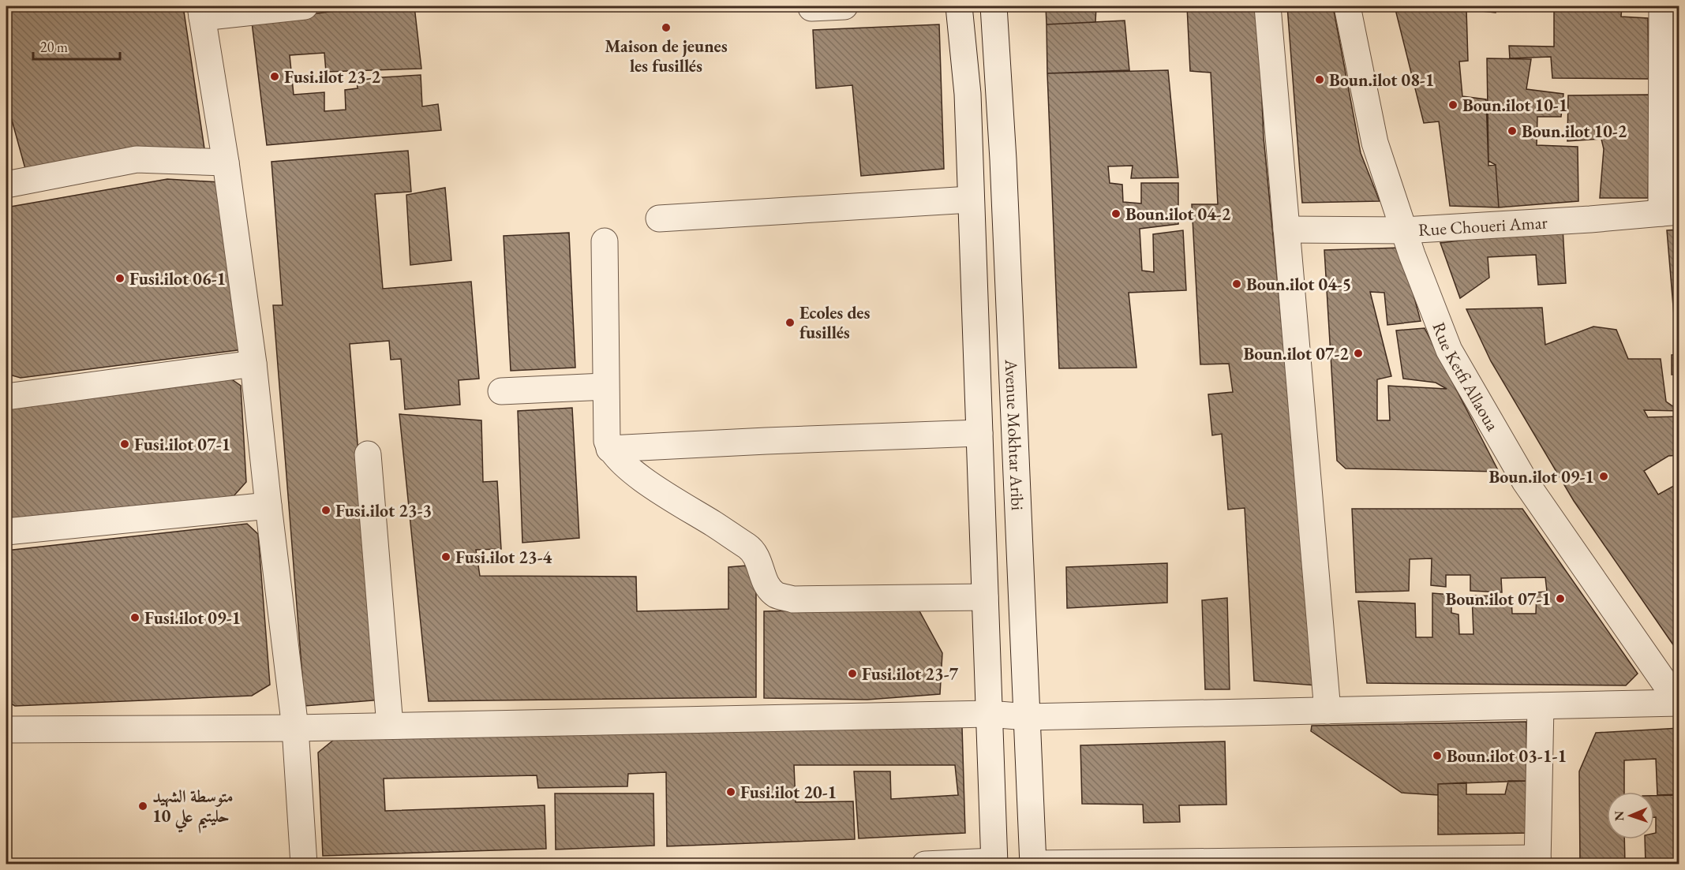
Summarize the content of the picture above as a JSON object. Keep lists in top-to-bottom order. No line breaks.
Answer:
{"streets":{"street":["Rue Choueri Amar","Rue Ketfi Allaoua","Avenue Mokhtar Aribi"]},"crossings":[["Rue Choueri Amar","Rue Ketfi Allaoua"]],"places":["Maison de jeunes les fusillés","Fusi.ilot 23-2","Boun.ilot 08-1","Boun.ilot 10-1","Boun.ilot 10-2","Boun.ilot 04-2","Fusi.ilot 06-1","Boun.ilot 04-5","Ecoles des fusillés","Boun.ilot 07-2","Fusi.ilot 07-1","Boun.ilot 09-1","Fusi.ilot 23-3","Fusi.ilot 23-4","Boun.ilot 07-1","Fusi.ilot 09-1","Fusi.ilot 23-7","Boun.ilot 03-1-1","Fusi.ilot 20-1","متوسطة الشهيد حليتيم علي 10"],"scale_bar":"20 m","north":"left"}
